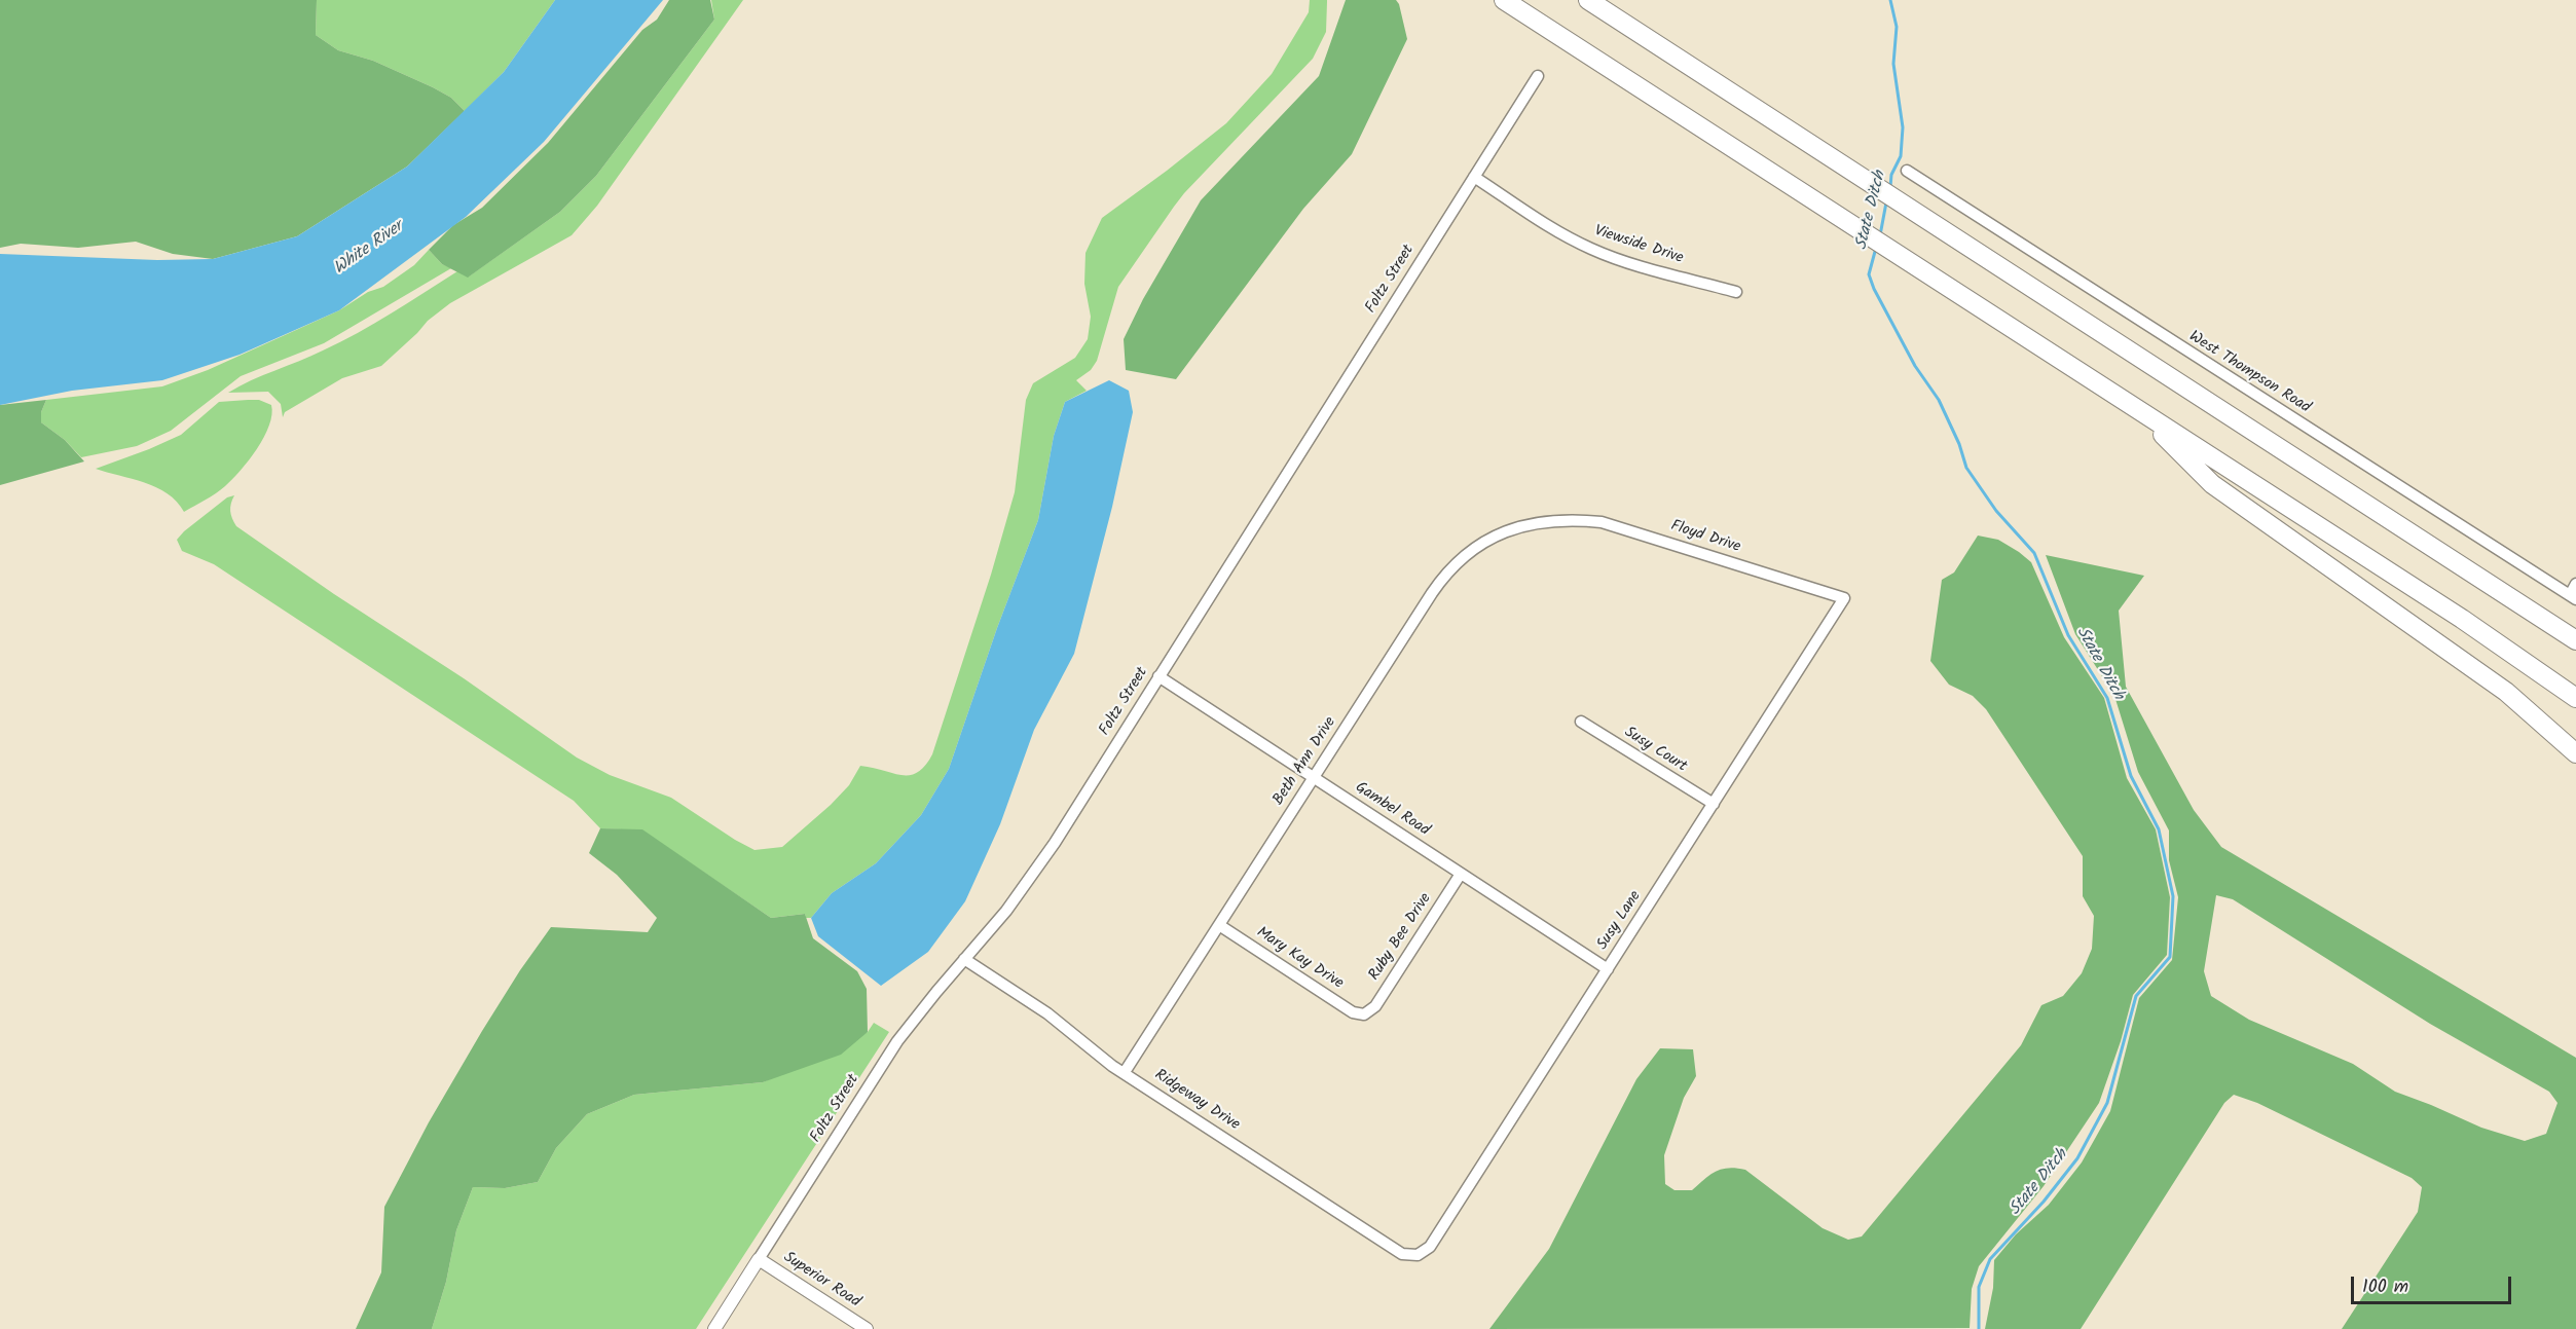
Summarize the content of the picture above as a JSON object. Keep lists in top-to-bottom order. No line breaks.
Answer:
{"streets":{"street":["Viewside Drive","Foltz Street","West Thompson Road","Floyd Drive","Susy Court","Beth Ann Drive","Gambel Road","Susy Lane","Ruby Bee Drive","Mary Kay Drive","Ridgeway Drive","Superior Road"]},"crossings":[["Viewside Drive","Foltz Street"],["Foltz Street","Gambel Road"],["Foltz Street","Ridgeway Drive"],["Foltz Street","Superior Road"],["Floyd Drive","Beth Ann Drive"],["Floyd Drive","Susy Lane"],["Susy Court","Susy Lane"],["Beth Ann Drive","Gambel Road"],["Beth Ann Drive","Mary Kay Drive"],["Beth Ann Drive","Ridgeway Drive"],["Gambel Road","Susy Lane"],["Gambel Road","Ruby Bee Drive"],["Susy Lane","Ridgeway Drive"],["Ruby Bee Drive","Mary Kay Drive"]],"water":["State Ditch","White River"],"scale_bar":"100 m"}
